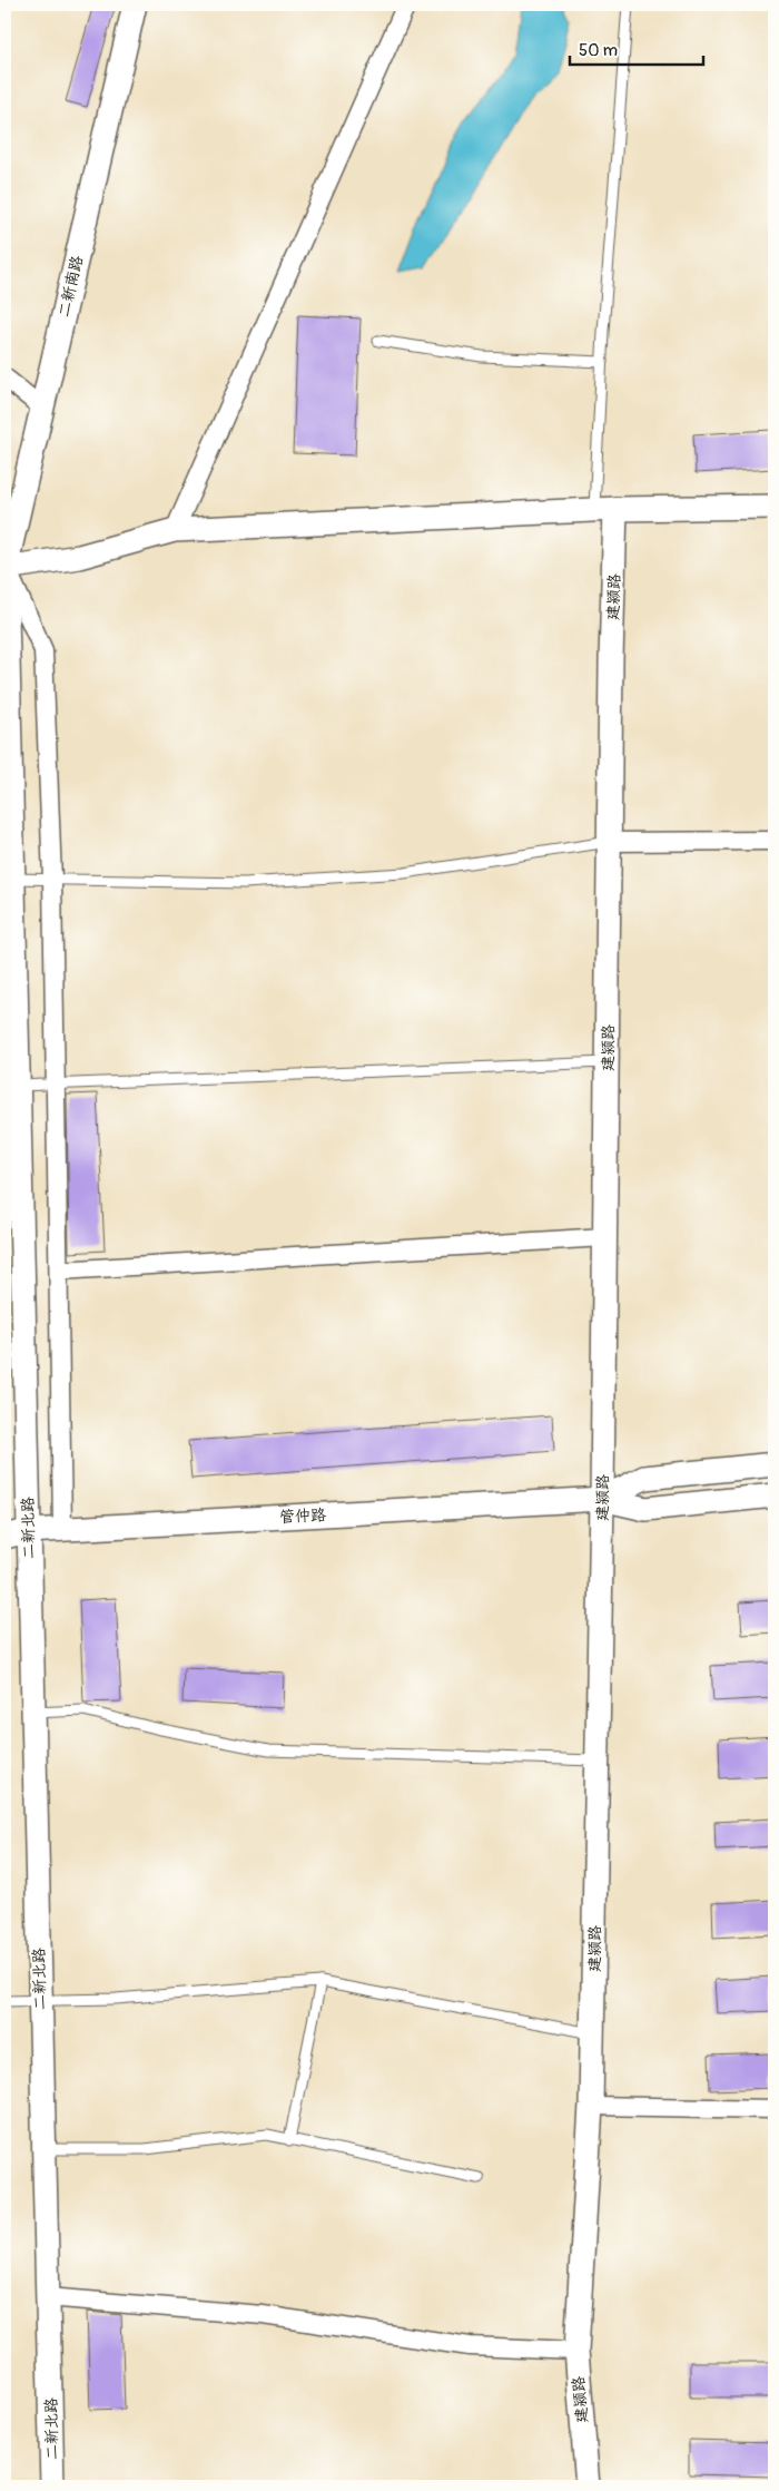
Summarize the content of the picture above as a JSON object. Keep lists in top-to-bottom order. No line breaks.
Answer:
{"streets":{"street":["二新南路","建颍路","管仲路","二新北路"]},"crossings":[["二新南路","二新北路"],["建颍路","管仲路"],["管仲路","二新北路"]],"scale_bar":"50 m"}
